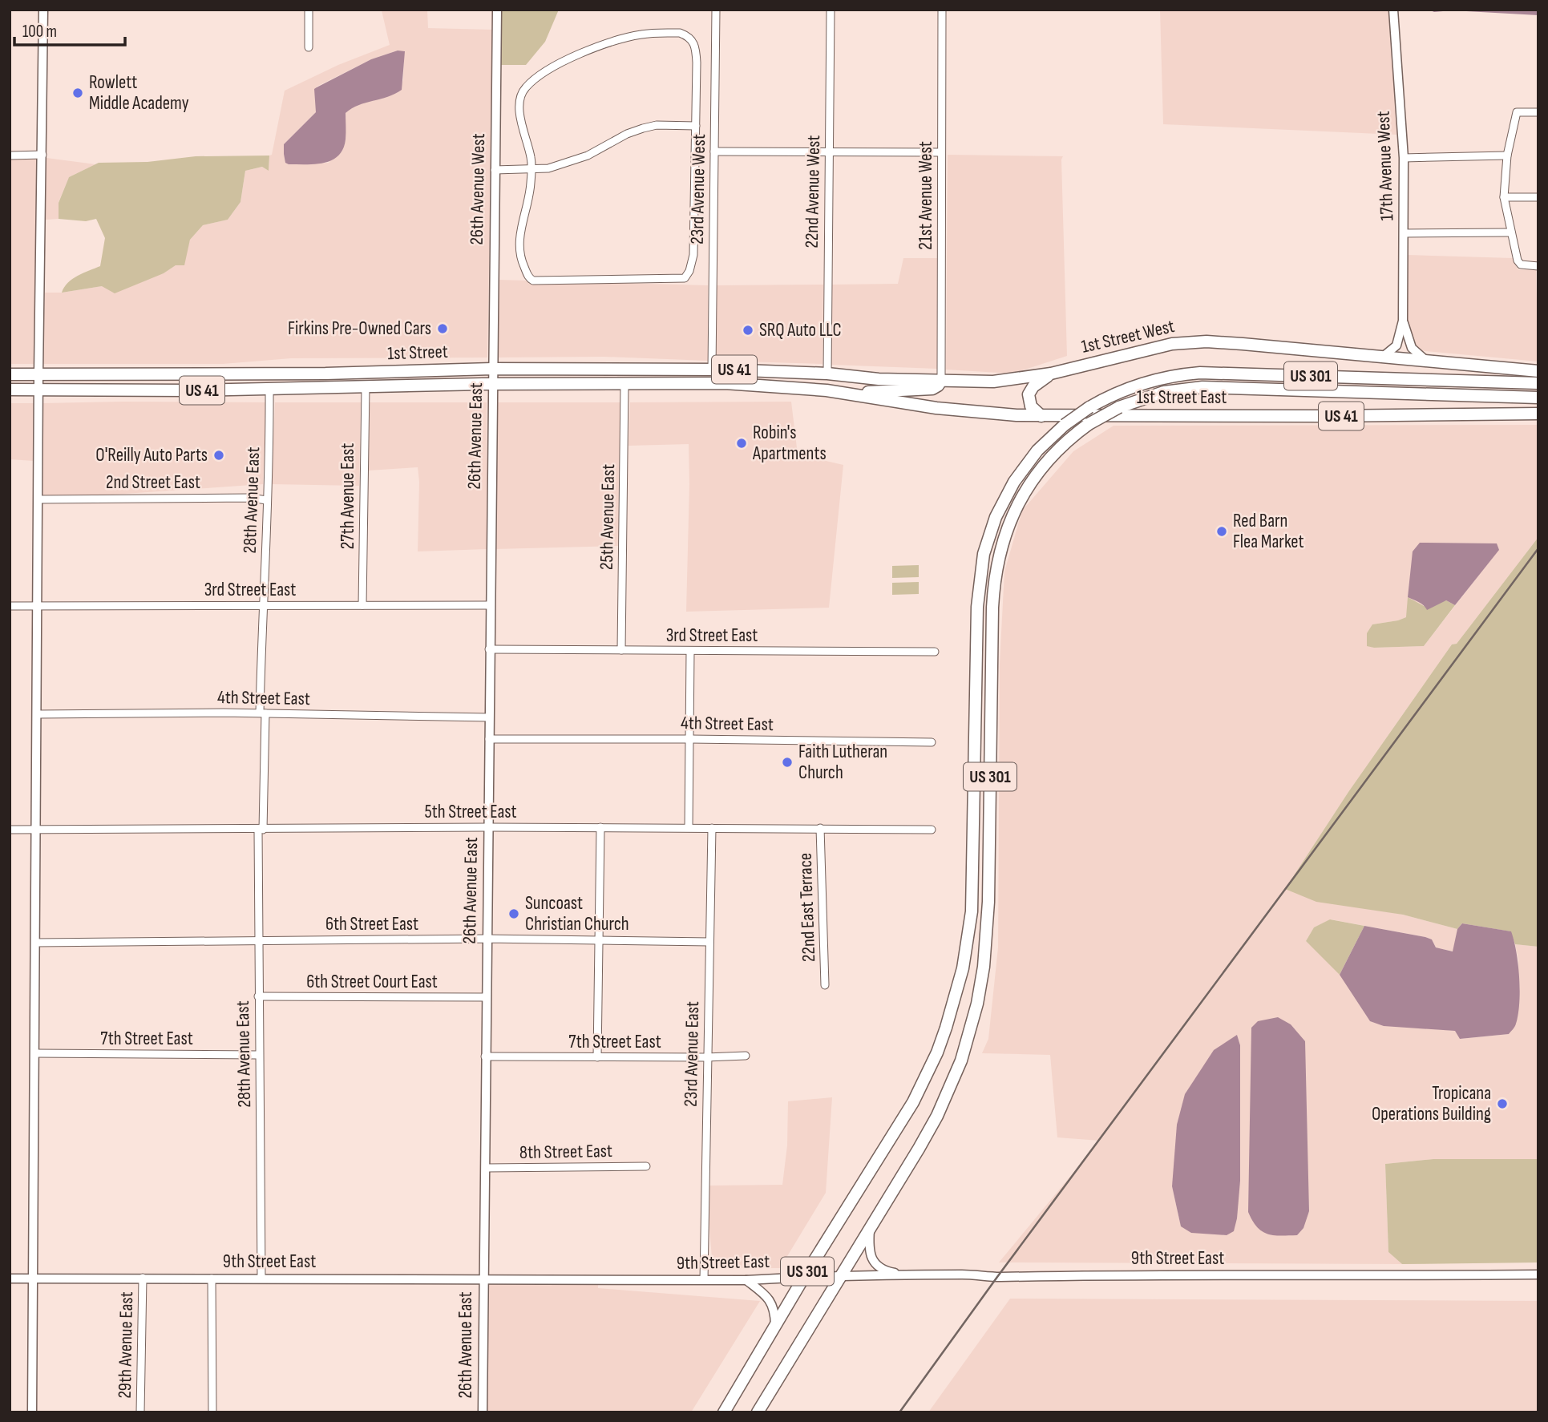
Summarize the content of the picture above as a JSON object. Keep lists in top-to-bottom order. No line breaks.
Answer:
{"streets":{"main road":["1st Street West","1st Street","US 41","US 301","1st Street East"],"street":["17th Avenue West","26th Avenue West","23rd Avenue West","22nd Avenue West","21st Avenue West","26th Avenue East","2nd Street East","27th Avenue East","28th Avenue East","25th Avenue East","3rd Street East","4th Street East","5th Street East","22nd East Terrace","6th Street East","6th Street Court East","7th Street East","23rd Avenue East","8th Street East","9th Street East","29th Avenue East"]},"crossings":[["17th Avenue West","1st Street West"],["26th Avenue West","1st Street"],["26th Avenue West","26th Avenue East"],["23rd Avenue West","1st Street"],["22nd Avenue West","1st Street West"],["22nd Avenue West","1st Street"],["21st Avenue West","1st Street West"],["1st Street West","1st Street"],["1st Street","1st Street East"],["1st Street","26th Avenue East"],["1st Street","27th Avenue East"],["1st Street","28th Avenue East"],["1st Street","25th Avenue East"],["US 301","9th Street East"],["26th Avenue East","3rd Street East"],["26th Avenue East","4th Street East"],["26th Avenue East","5th Street East"],["26th Avenue East","6th Street East"],["26th Avenue East","6th Street Court East"],["26th Avenue East","7th Street East"],["26th Avenue East","8th Street East"],["26th Avenue East","9th Street East"],["2nd Street East","28th Avenue East"],["27th Avenue East","3rd Street East"],["28th Avenue East","3rd Street East"],["28th Avenue East","4th Street East"],["28th Avenue East","5th Street East"],["28th Avenue East","6th Street East"],["28th Avenue East","6th Street Court East"],["28th Avenue East","7th Street East"],["28th Avenue East","9th Street East"],["25th Avenue East","3rd Street East"],["5th Street East","22nd East Terrace"],["5th Street East","23rd Avenue East"],["6th Street East","23rd Avenue East"],["7th Street East","23rd Avenue East"],["23rd Avenue East","9th Street East"],["9th Street East","29th Avenue East"]],"places":["Rowlett Middle Academy","Firkins Pre-Owned Cars","SRQ Auto LLC","Robin's Apartments","O'Reilly Auto Parts","Red Barn Flea Market","Faith Lutheran Church","Suncoast Christian Church","Tropicana Operations Building"],"scale_bar":"100 m"}
